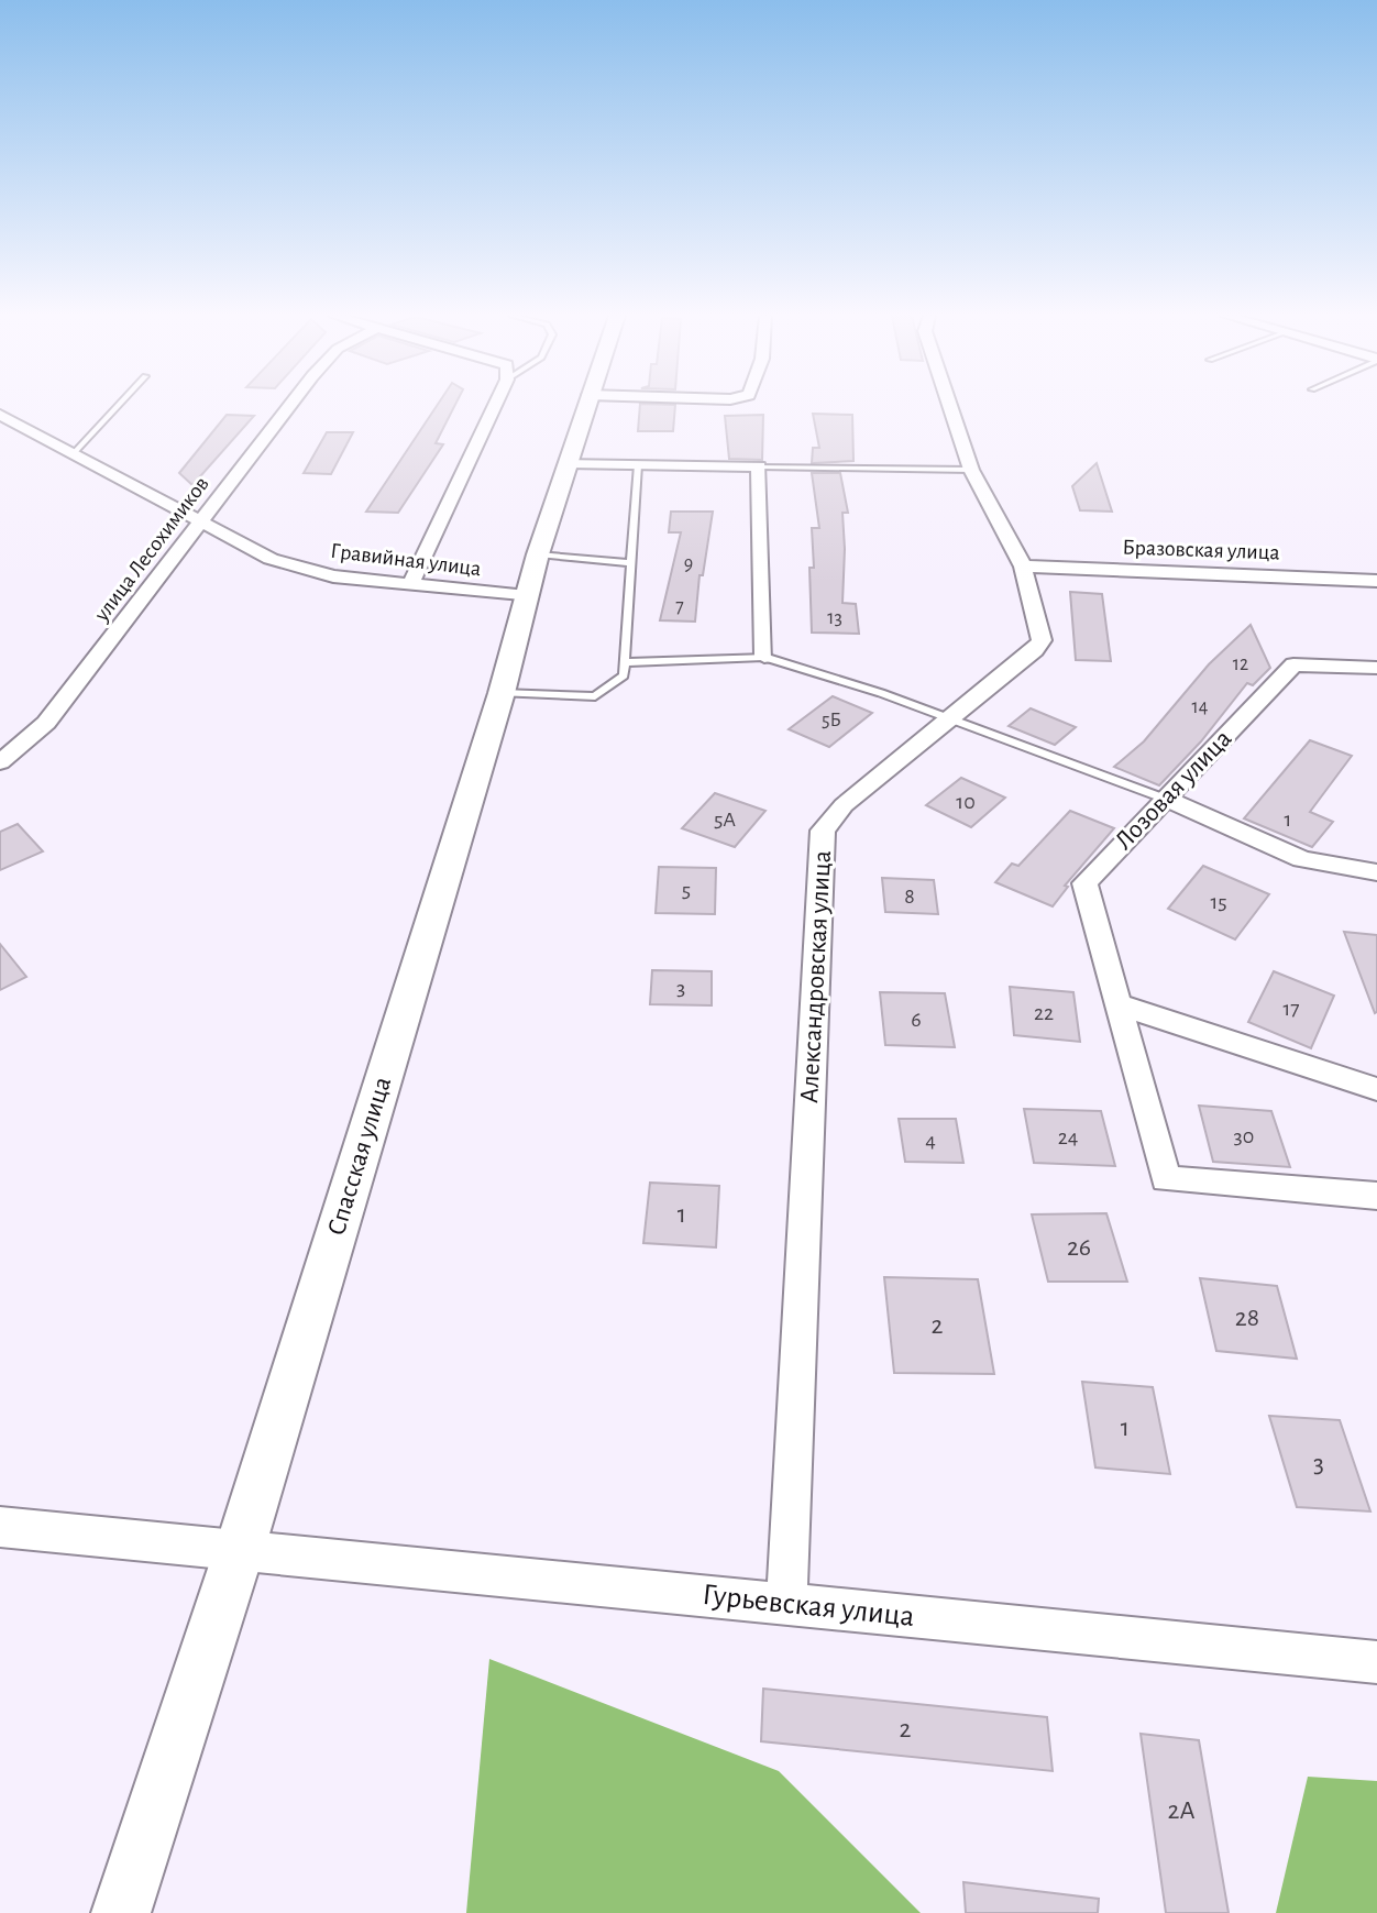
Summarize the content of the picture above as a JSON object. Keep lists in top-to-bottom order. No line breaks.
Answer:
{"streets":{"street":["улица Лесохимиков","Бразовская улица","Гравийная улица","Лозовая улица","Александровская улица","Спасская улица","Гурьевская улица"]},"crossings":[["улица Лесохимиков","Гравийная улица"],["Бразовская улица","Александровская улица"],["Гравийная улица","Спасская улица"],["Александровская улица","Гурьевская улица"],["Спасская улица","Гурьевская улица"]],"house_numbers":["9","7","13","12","14","5Б","10","5А","1","5","8","15","3","17","22","6","30","24","4","1","26","28","2","1","3","2","2А"]}
